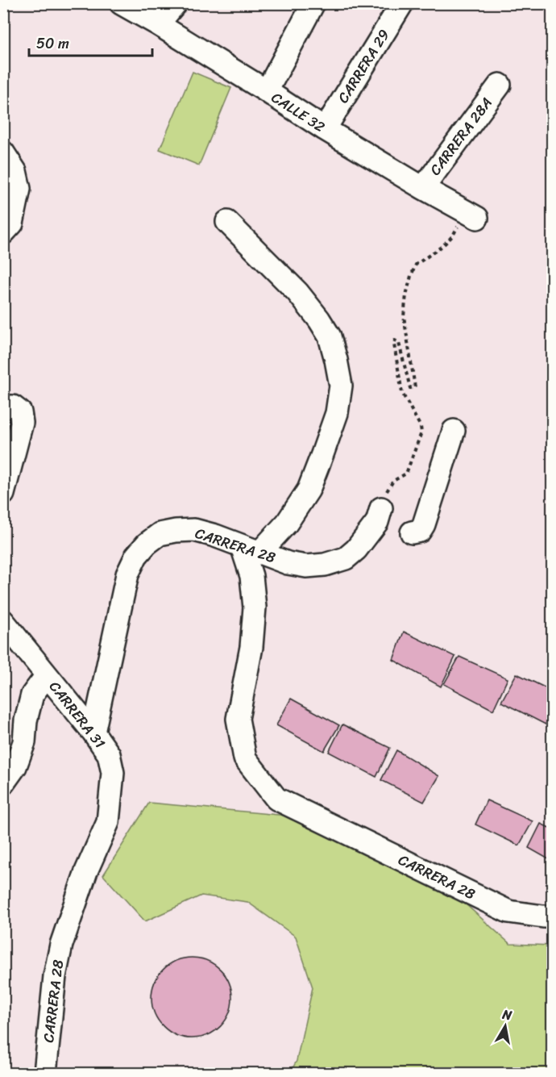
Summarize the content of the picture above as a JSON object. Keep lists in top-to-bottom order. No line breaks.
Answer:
{"streets":{"street":["CARRERA 29","CALLE 32","CARRERA 28A","CARRERA 28","CARRERA 31"]},"crossings":[["CARRERA 29","CALLE 32"],["CALLE 32","CARRERA 28A"],["CARRERA 28","CARRERA 31"]],"scale_bar":"50 m","north":"top"}
